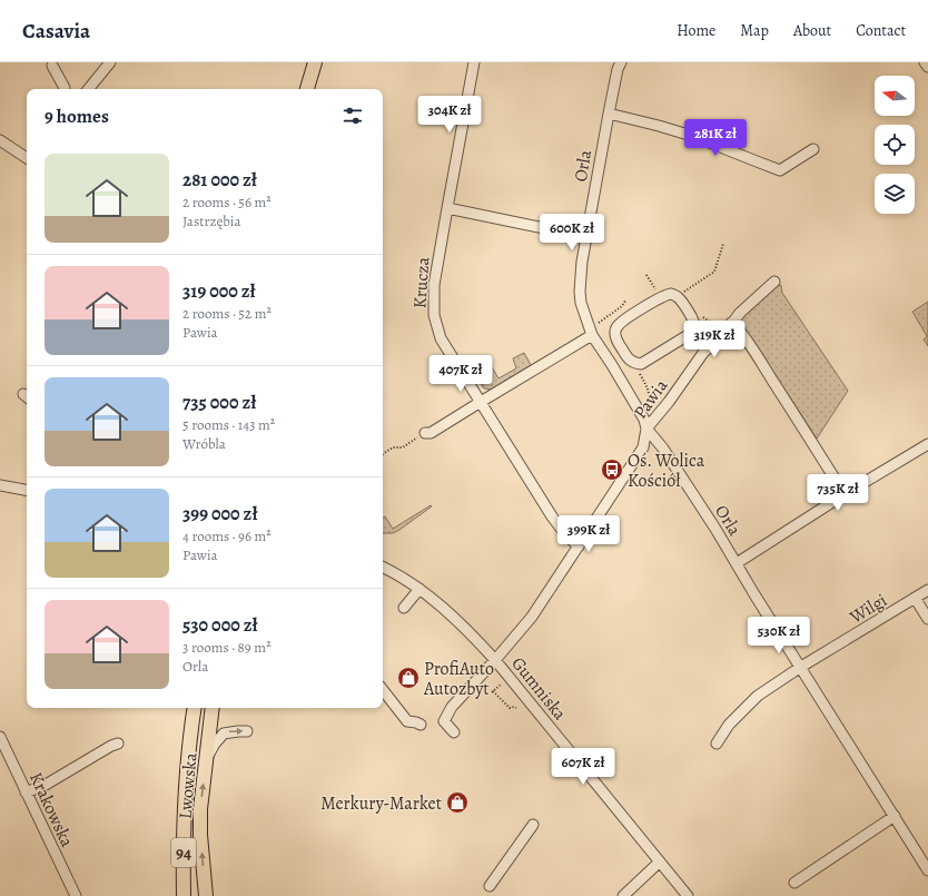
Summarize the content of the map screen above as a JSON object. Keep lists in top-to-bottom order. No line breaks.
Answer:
{"streets":{"main road":["Lwowska","94"],"street":["Orla","Krucza","Pawia","Wilgi","Gumniska","Krakowska"]},"crossings":[["Orla","Pawia"],["Orla","Wilgi"],["Krucza","Pawia"],["Pawia","Gumniska"]],"places":{"bus stop":["Oś. Wolica Kościół"],"shop":["ProfiAuto Autozbyt","Merkury-Market"]},"north":"left","page":{"header":"Casavia","nav":["Home","Map","About","Contact"],"heading":"9 homes","price":["304K zł","281K zł","600K zł","319K zł","407K zł","735K zł","399K zł","530K zł","607K zł"],"list":[{"name":"281 000 zł","note":"2 rooms · 56 m² · Jastrzębia"},{"name":"319 000 zł","note":"2 rooms · 52 m² · Pawia"},{"name":"735 000 zł","note":"5 rooms · 143 m² · Wróbla"},{"name":"399 000 zł","note":"4 rooms · 96 m² · Pawia"},{"name":"530 000 zł","note":"3 rooms · 89 m² · Orla"}]}}
